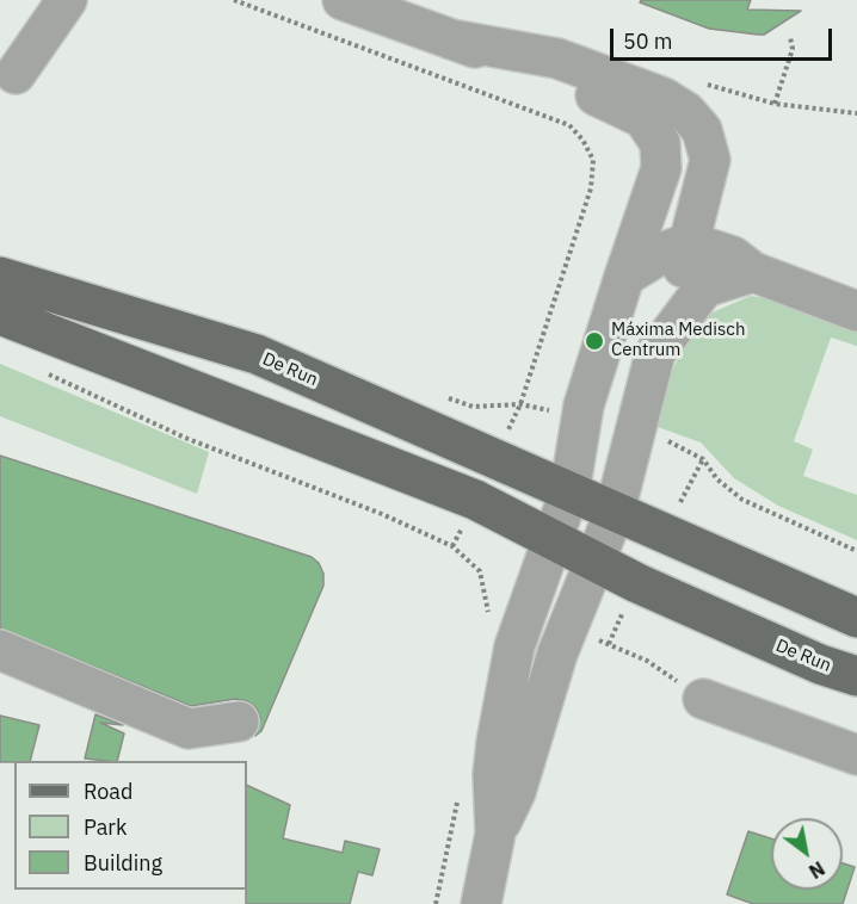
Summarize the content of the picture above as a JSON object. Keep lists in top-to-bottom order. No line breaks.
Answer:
{"streets":{"main road":["De Run"]},"places":["Máxima Medisch Centrum"],"legend":["Road","Park","Building"],"scale_bar":"50 m","north":"bottom right"}
